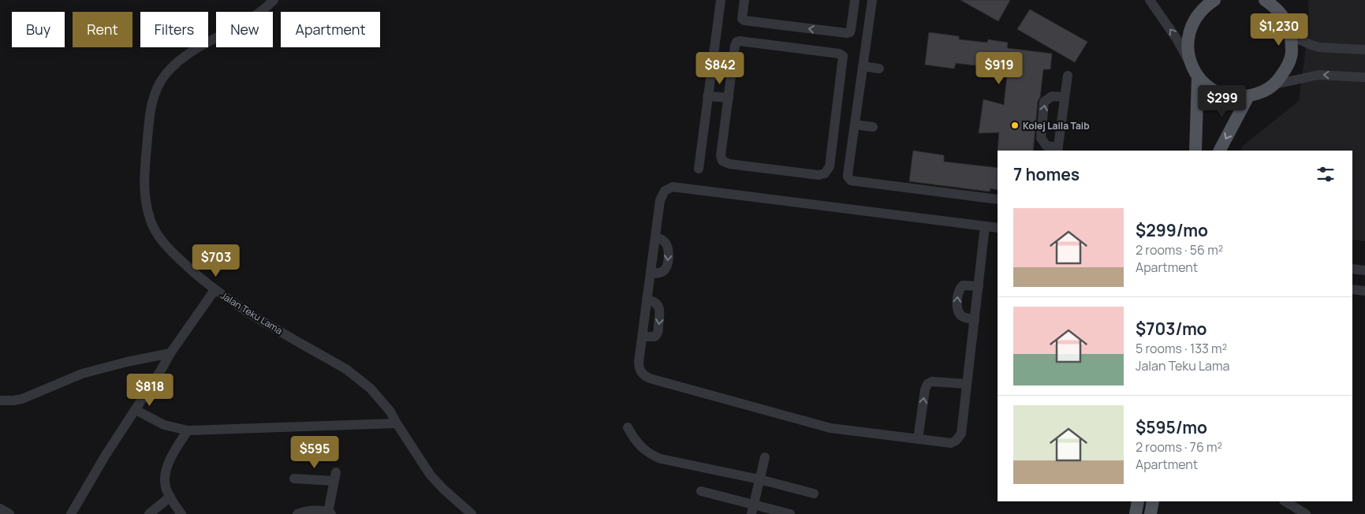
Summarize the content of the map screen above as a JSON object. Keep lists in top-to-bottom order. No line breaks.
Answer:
{"streets":{"street":["Jalan Teku Lama"]},"places":["Kolej Laila Taib"],"page":{"chip":["Buy","Rent","Filters","New","Apartment"],"price":["$1,230","$842","$919","$299","$703","$818","$595"],"heading":"7 homes","list":[{"name":"$299/mo","note":"2 rooms · 56 m² · Apartment"},{"name":"$703/mo","note":"5 rooms · 133 m² · Jalan Teku Lama"},{"name":"$595/mo","note":"2 rooms · 76 m² · Apartment"}]}}
